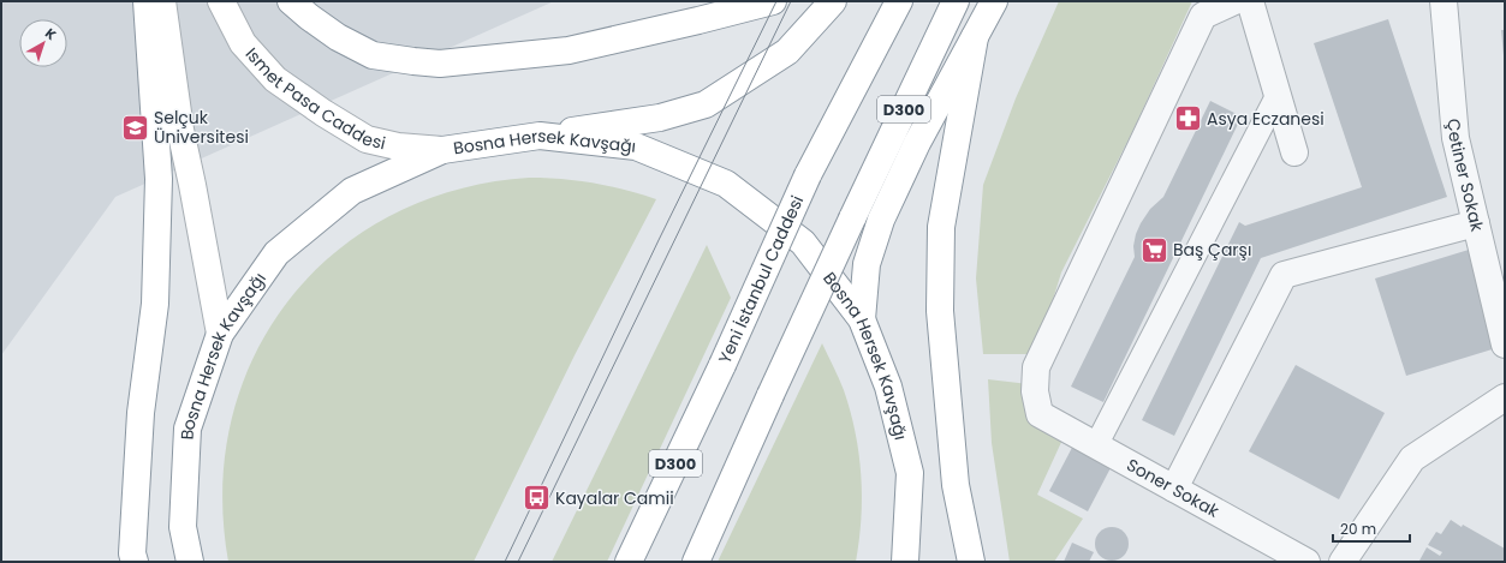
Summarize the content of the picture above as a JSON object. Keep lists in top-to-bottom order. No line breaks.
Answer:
{"streets":{"main road":["Ismet Pasa Caddesi","D300","Bosna Hersek Kavşağı","Yeni İstanbul Caddesi"],"street":["Çetiner Sokak","Soner Sokak"]},"crossings":[["Ismet Pasa Caddesi","Bosna Hersek Kavşağı"]],"places":{"pharmacy":["Asya Eczanesi"],"school or university":["Selçuk Üniversitesi"],"supermarket":["Baş Çarşı"],"bus stop":["Kayalar Camii"]},"scale_bar":"20 m","north":"top right"}
